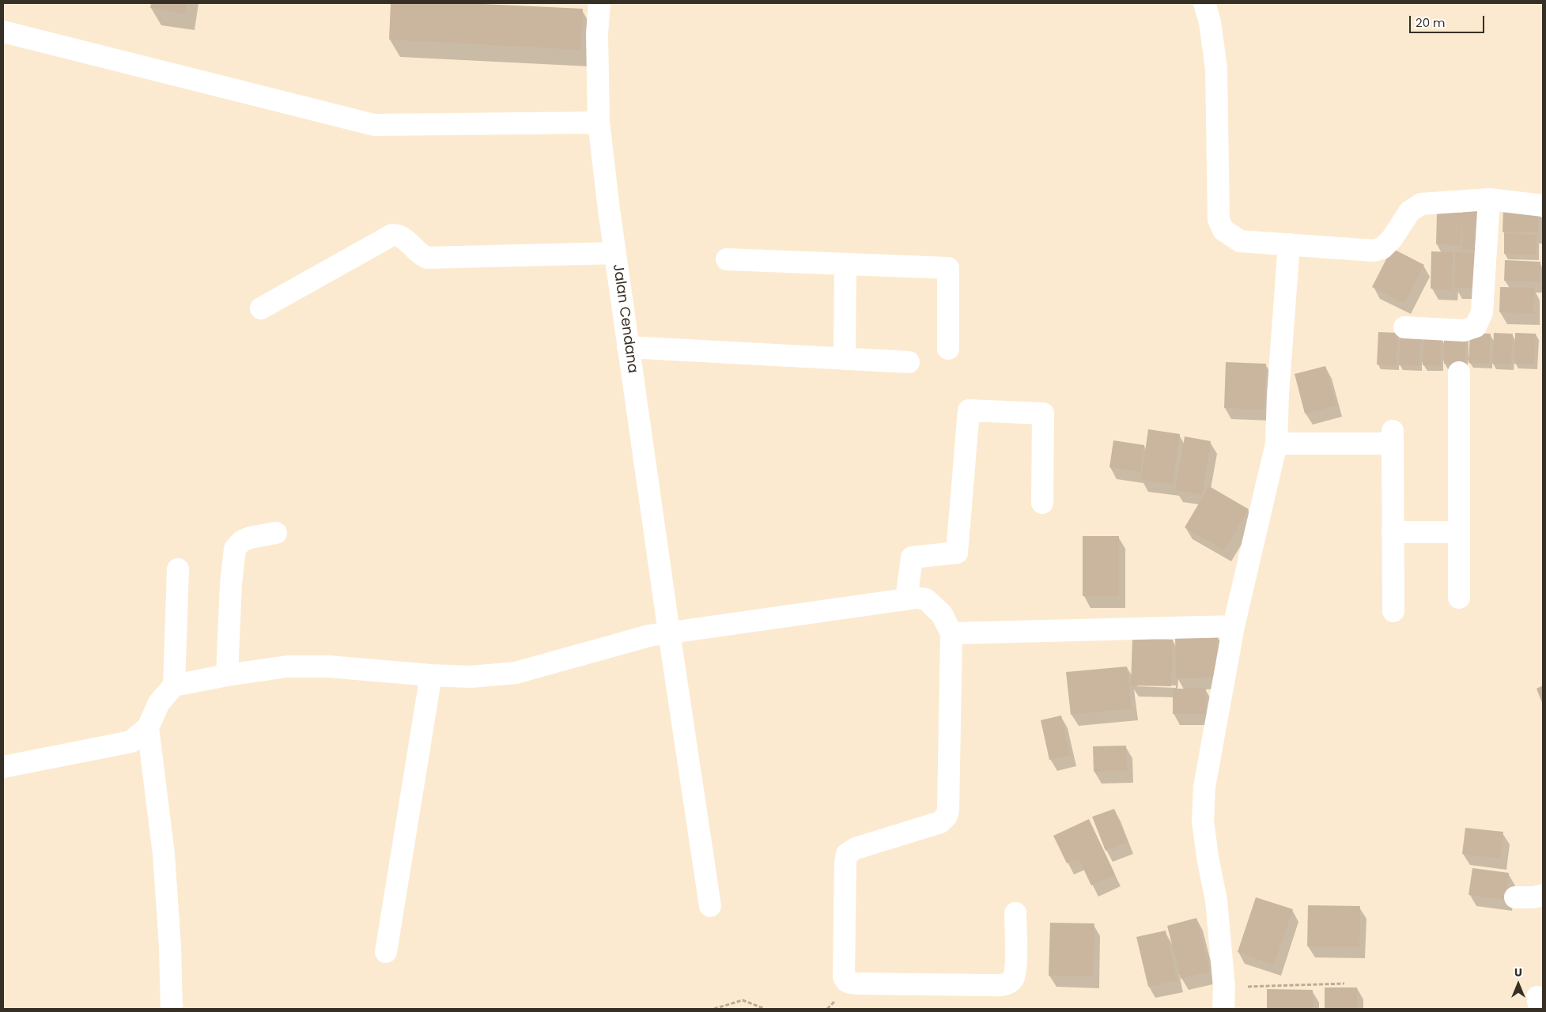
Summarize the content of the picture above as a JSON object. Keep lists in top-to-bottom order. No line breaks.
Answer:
{"streets":{"street":["Jalan Cendana"]},"scale_bar":"20 m","north":"top"}
